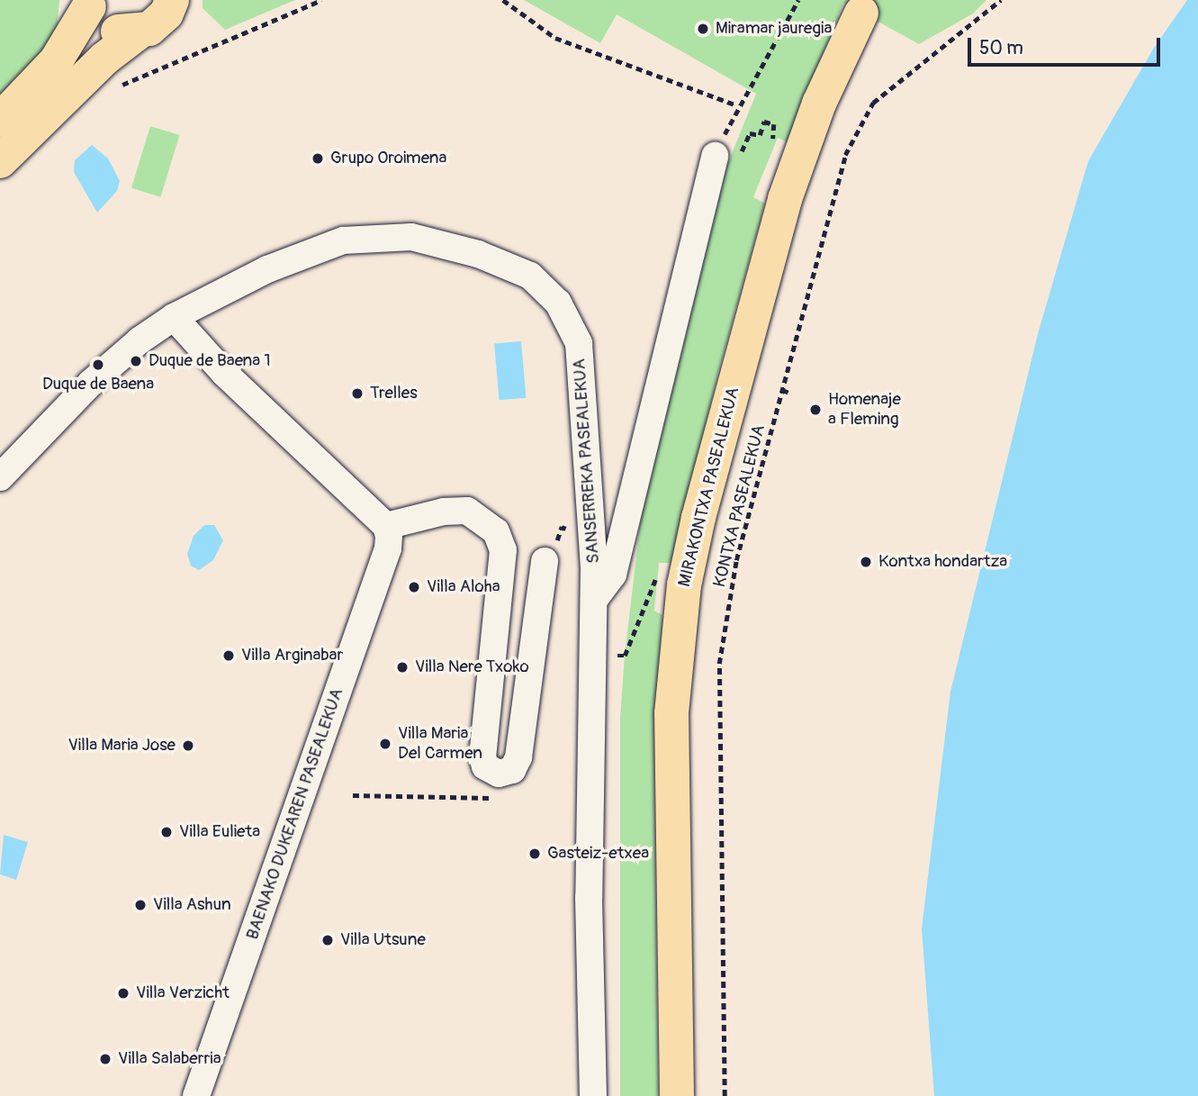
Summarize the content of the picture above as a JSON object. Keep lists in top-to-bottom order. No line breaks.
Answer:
{"streets":{"main road":["MIRAKONTXA PASEALEKUA"],"street":["SANSERREKA PASEALEKUA","BAENAKO DUKEAREN PASEALEKUA"],"path":["KONTXA PASEALEKUA"]},"places":["Miramar jauregia","Grupo Oroimena","Duque de Baena 1","Duque de Baena","Trelles","Homenaje a Fleming","Kontxa hondartza","Villa Aloha","Villa Arginabar","Villa Nere Txoko","Villa Maria Del Carmen","Villa Maria Jose","Villa Eulieta","Gasteiz-etxea","Villa Ashun","Villa Utsune","Villa Verzicht","Villa Salaberria"],"scale_bar":"50 m"}
